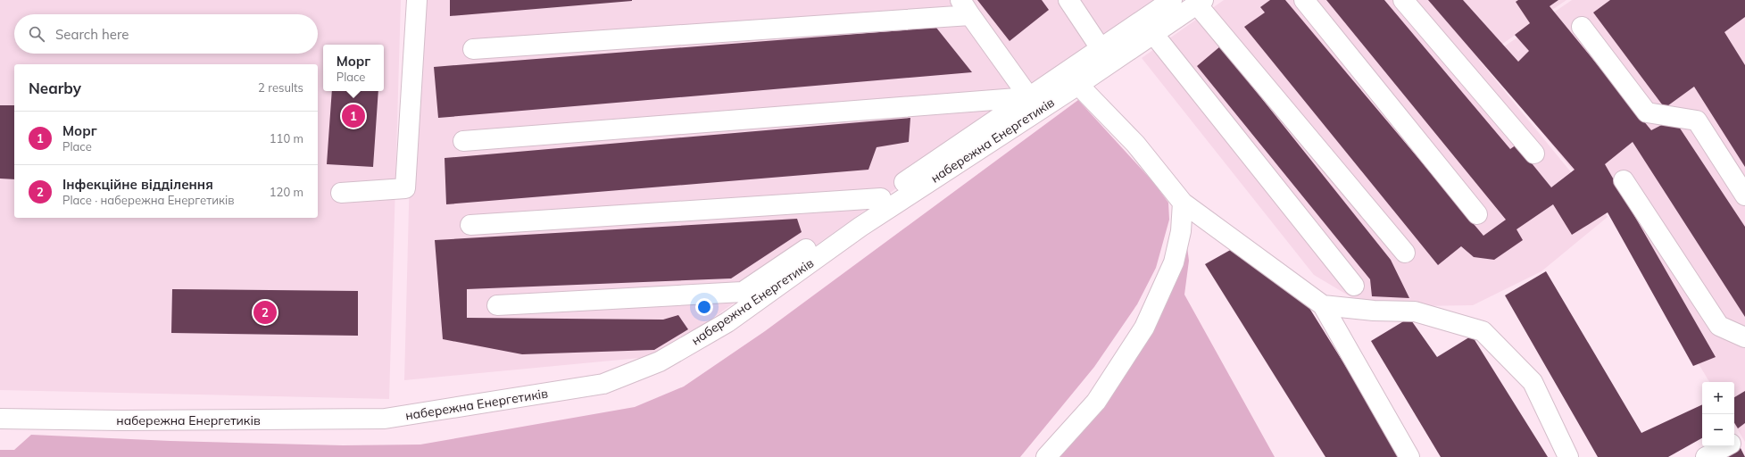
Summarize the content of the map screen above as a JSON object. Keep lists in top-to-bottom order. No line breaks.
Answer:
{"streets":{"street":["набережна Енергетиків"]},"page":{"search":"Search here","popup":["Морг","Place"],"heading":["Nearby","2 results"],"pins":["1","2"],"list":[{"mark":"1","name":"Морг","note":"Place","value":"110 m"},{"mark":"2","name":"Інфекційне відділення","note":"Place · набережна Енергетиків","value":"120 m"}],"map_buttons":["+","−"]}}
